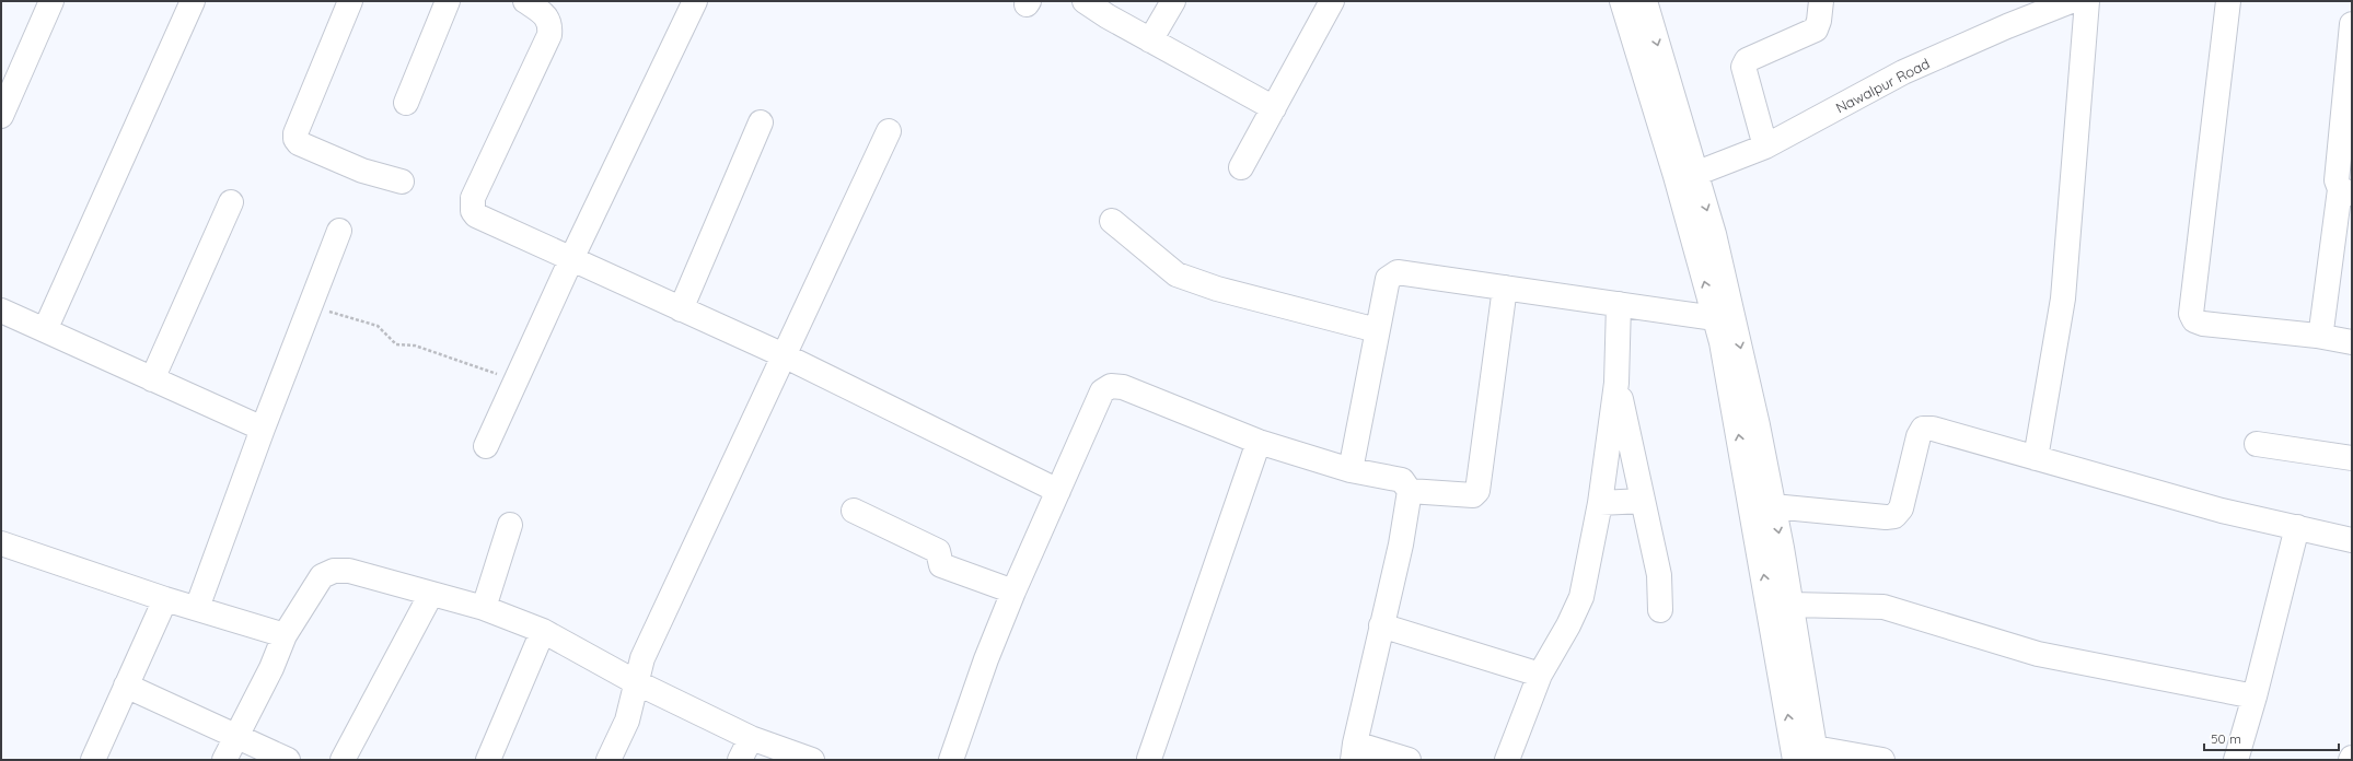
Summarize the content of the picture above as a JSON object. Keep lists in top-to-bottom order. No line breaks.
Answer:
{"streets":{"street":["Nawalpur Road"]},"scale_bar":"50 m"}
